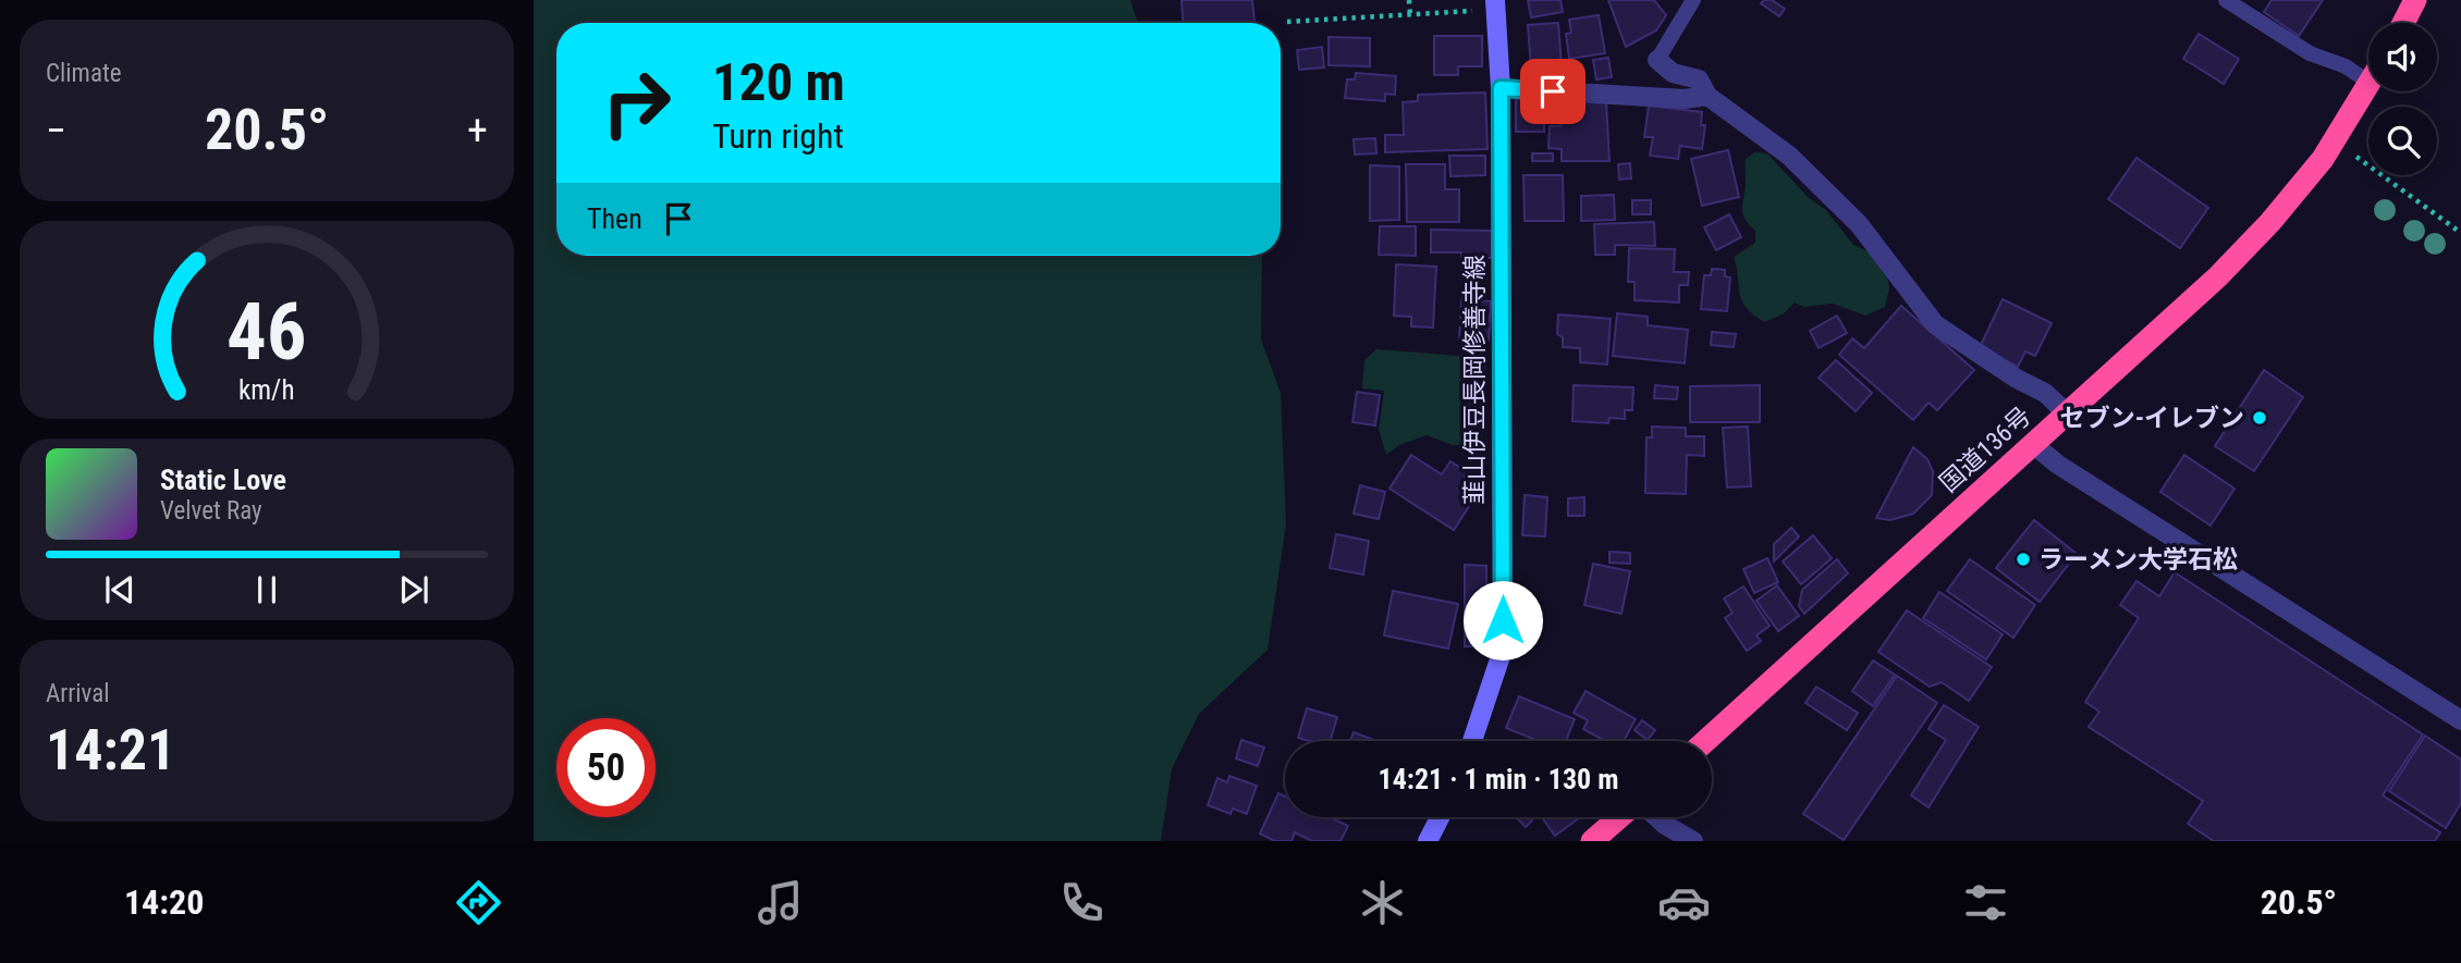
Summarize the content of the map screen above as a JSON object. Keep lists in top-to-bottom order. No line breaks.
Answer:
{"streets":{"highway":["国道136号"],"main road":["韮山伊豆長岡修善寺線"]},"places":["セブン-イレブン","ラーメン大学石松"],"page":{"tile":["Climate",["Arrival","14:21"]],"turn":["120 m","Turn right"],"heat":["−","20.5°","+"],"then":"Then","song":["Static Love","Velvet Ray"],"limit":"50","trip":"14:21 · 1 min · 130 m","tabs":["14:20","20.5°"],"gauge":["46","km/h"]}}
